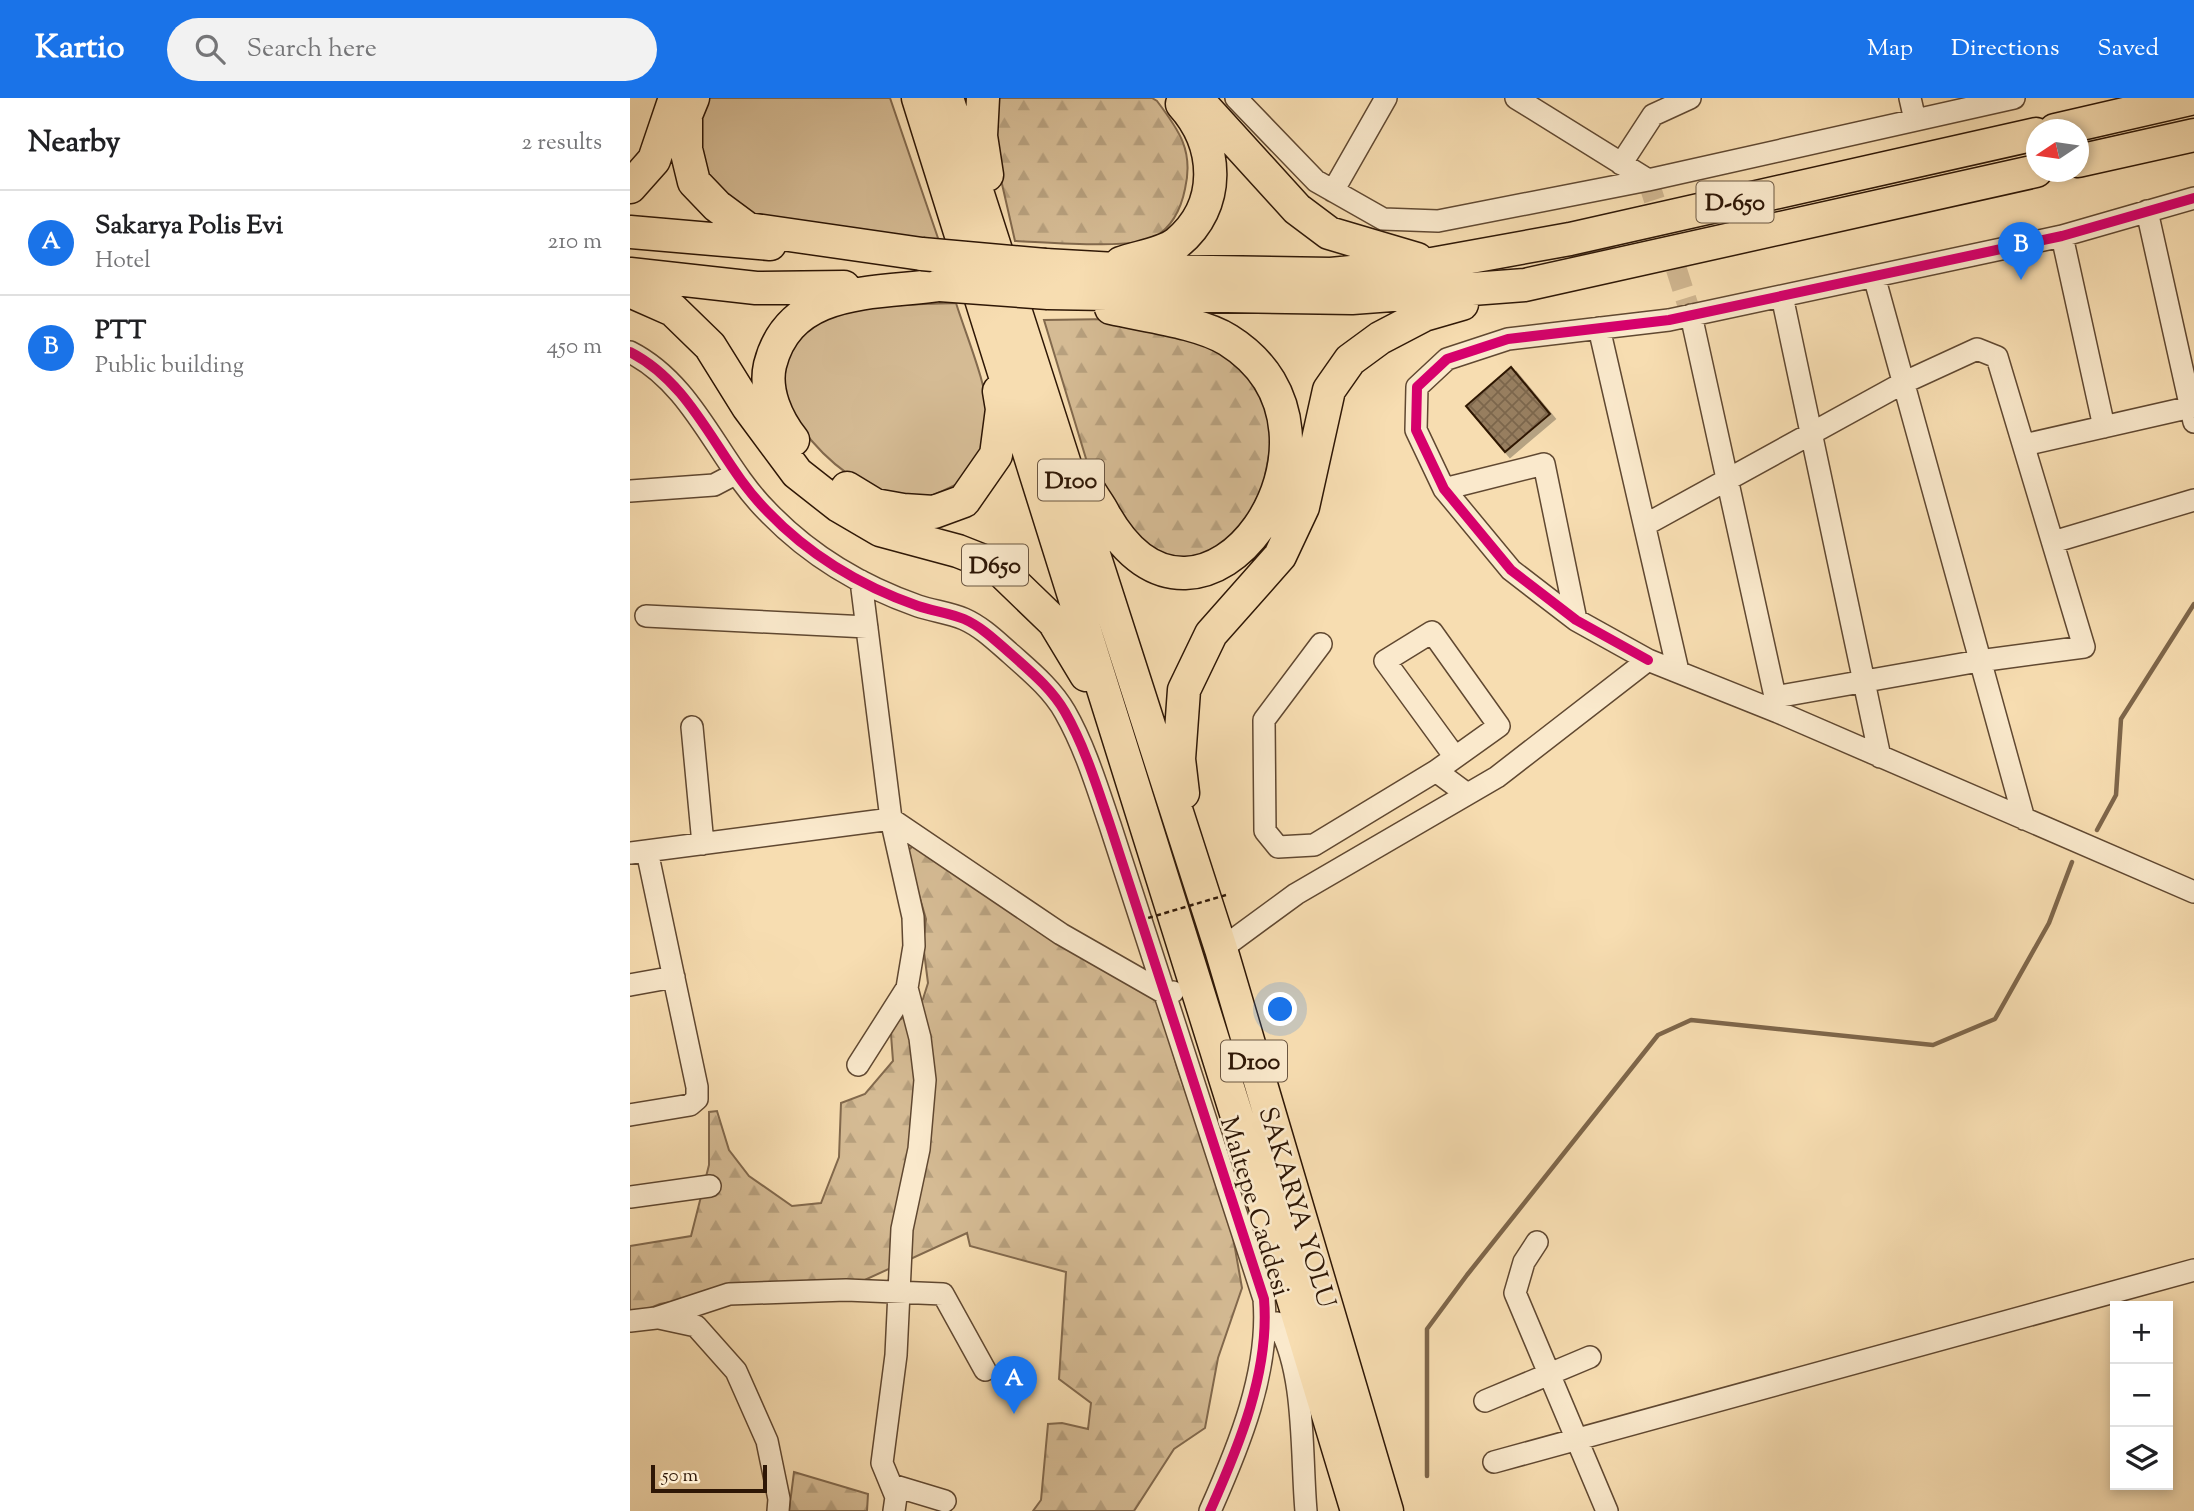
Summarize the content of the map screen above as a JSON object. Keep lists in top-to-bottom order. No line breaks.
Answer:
{"streets":{"highway":["D-650","D100","D650","SAKARYA YOLU"],"street":["Maltepe Caddesi"]},"crossings":[["D100","D650"],["D100","Maltepe Caddesi"],["D100","SAKARYA YOLU"],["D650","Maltepe Caddesi"]],"scale_bar":"50 m","north":"left","page":{"header":"Kartio","search":"Search here","nav":["Map","Directions","Saved"],"heading":["Nearby","2 results"],"list":[{"mark":"A","name":"Sakarya Polis Evi","note":"Hotel","value":"210 m"},{"mark":"B","name":"PTT","note":"Public building","value":"450 m"}],"pins":["B","A"],"map_buttons":["+","−"],"scale":"50 m"}}
